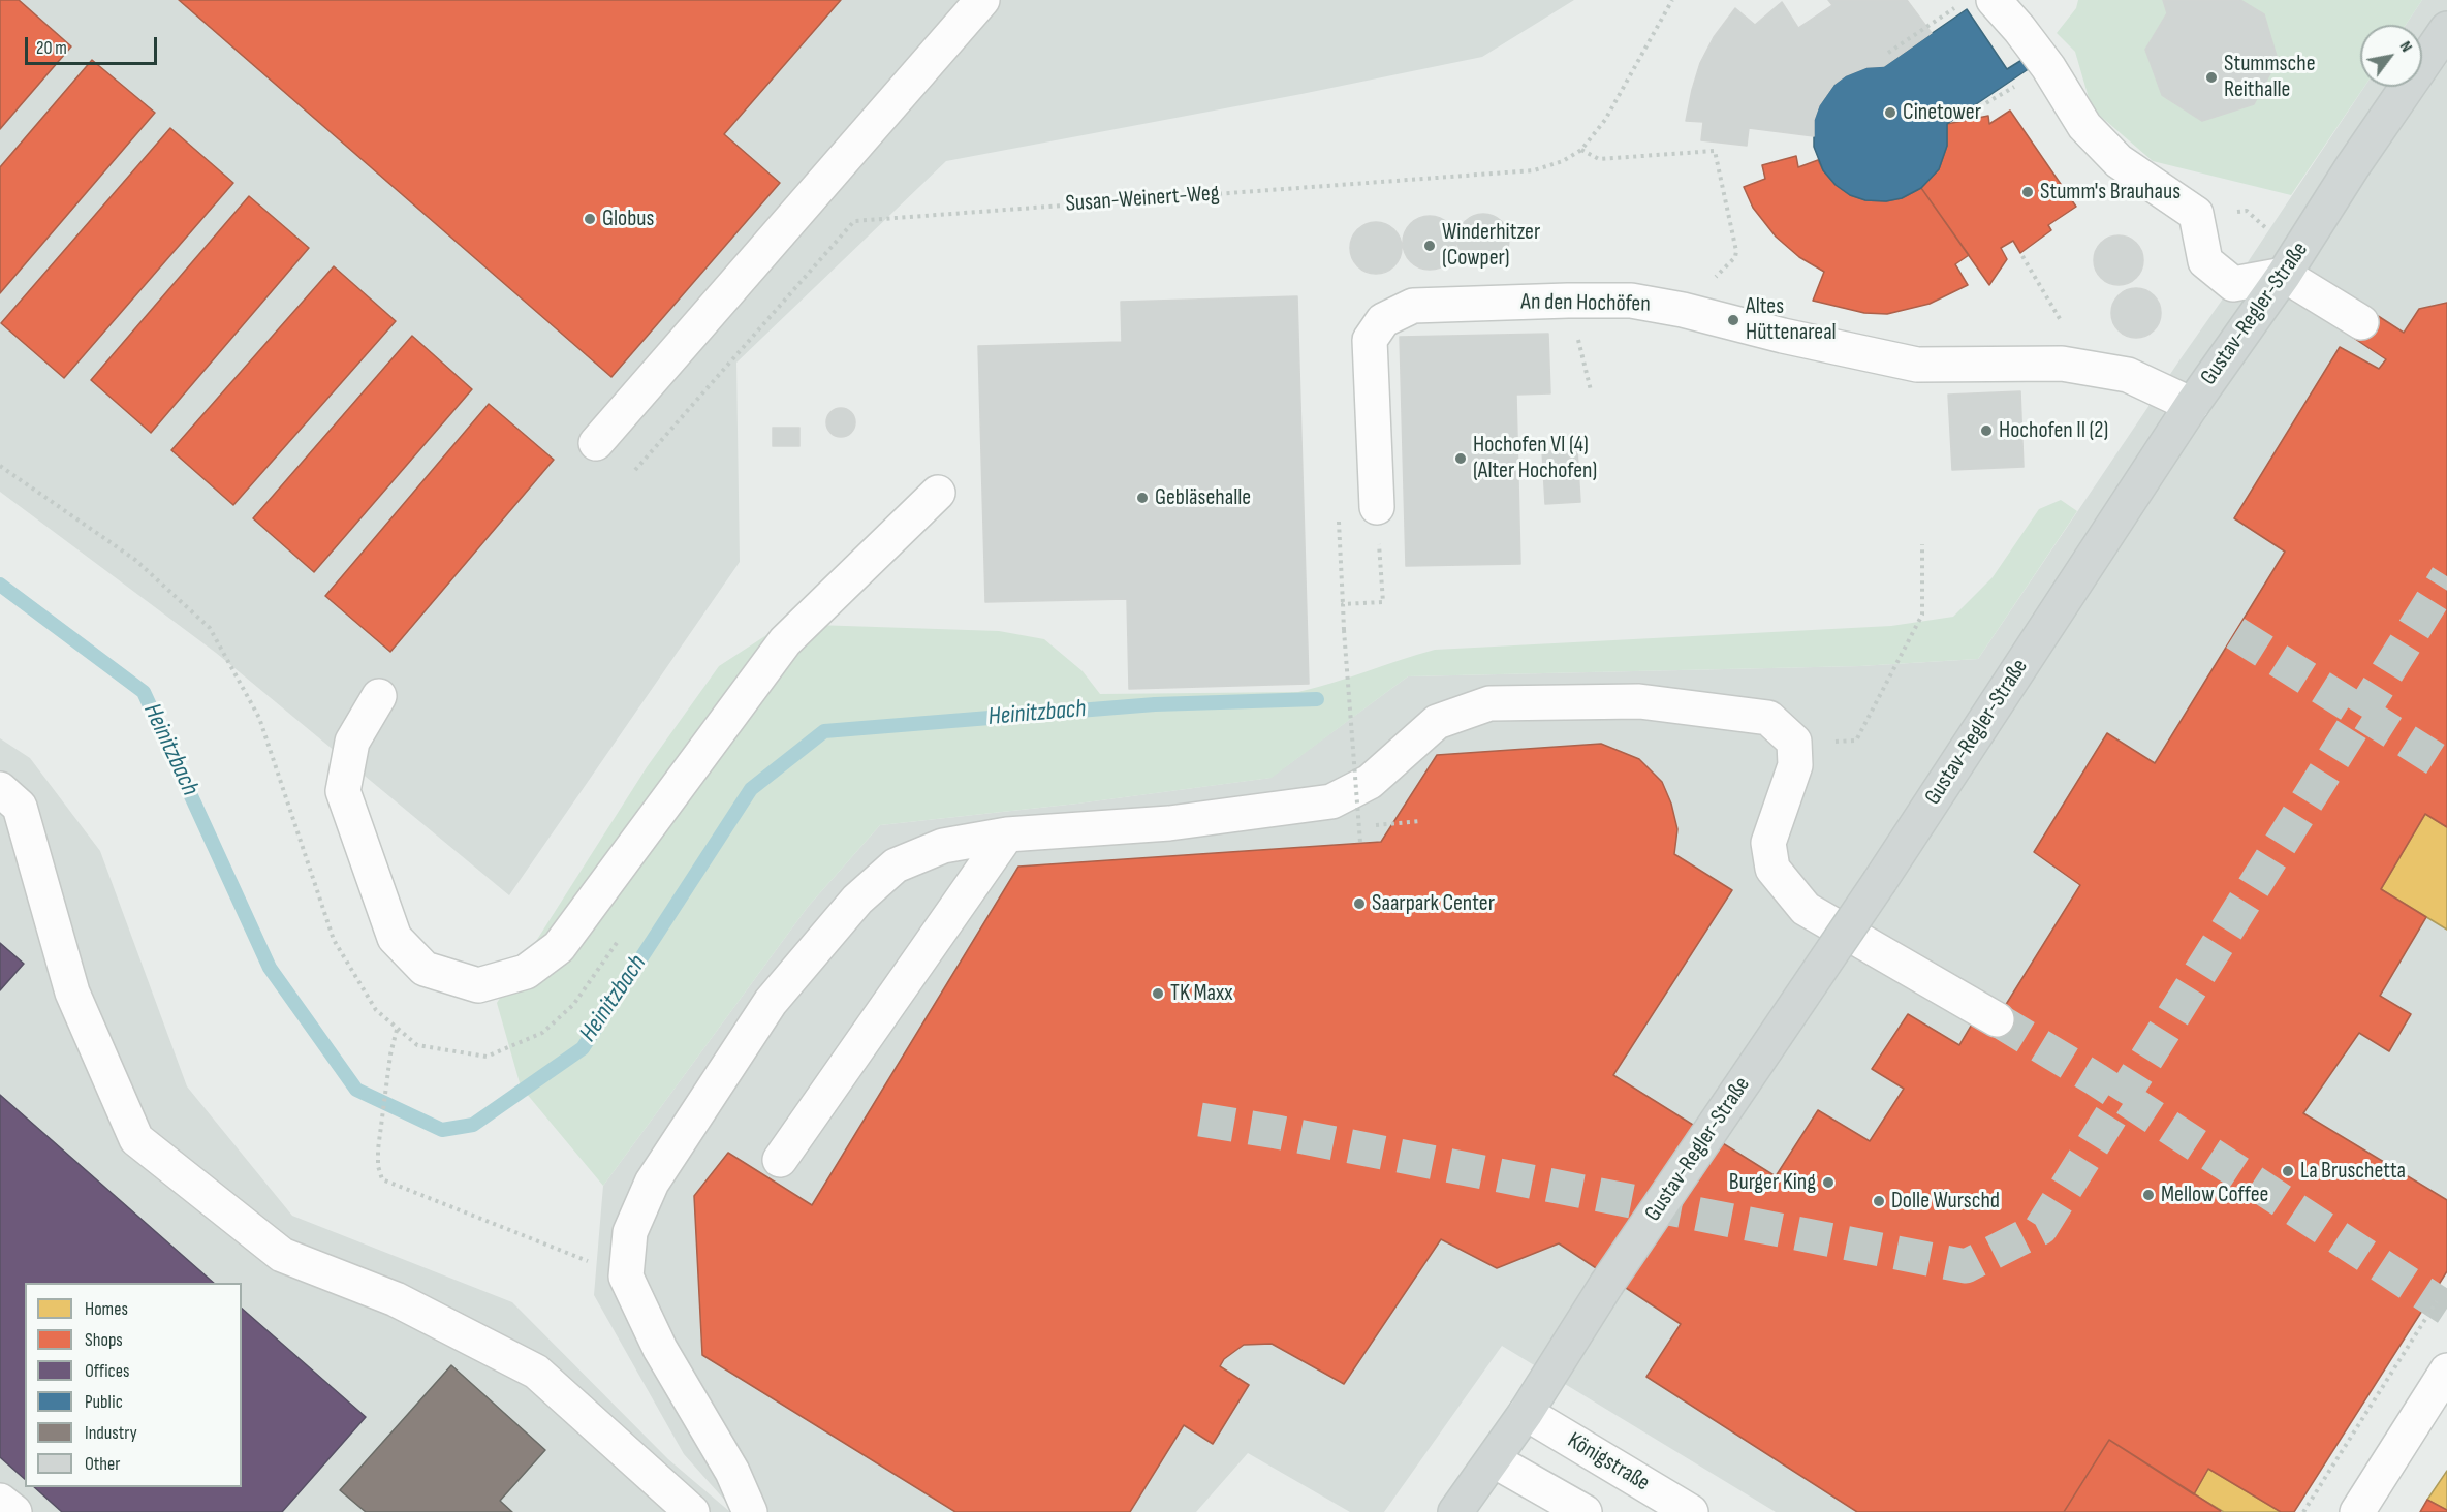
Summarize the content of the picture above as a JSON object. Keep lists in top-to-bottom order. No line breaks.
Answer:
{"streets":{"main road":["Gustav-Regler-Straße"],"street":["An den Hochöfen","Königstraße"],"path":["Susan-Weinert-Weg"]},"crossings":[["An den Hochöfen","Gustav-Regler-Straße"],["Gustav-Regler-Straße","Königstraße"]],"water":["Heinitzbach"],"places":["Stummsche Reithalle","Cinetower","Stumm's Brauhaus","Globus","Winderhitzer (Cowper)","Altes Hüttenareal","Hochofen II (2)","Hochofen VI (4) (Alter Hochofen)","Gebläsehalle","Saarpark Center","TK Maxx","La Bruschetta","Burger King","Mellow Coffee","Dolle Wurschd"],"legend":["Homes","Shops","Offices","Public","Industry","Other"],"scale_bar":"20 m","north":"top right"}
